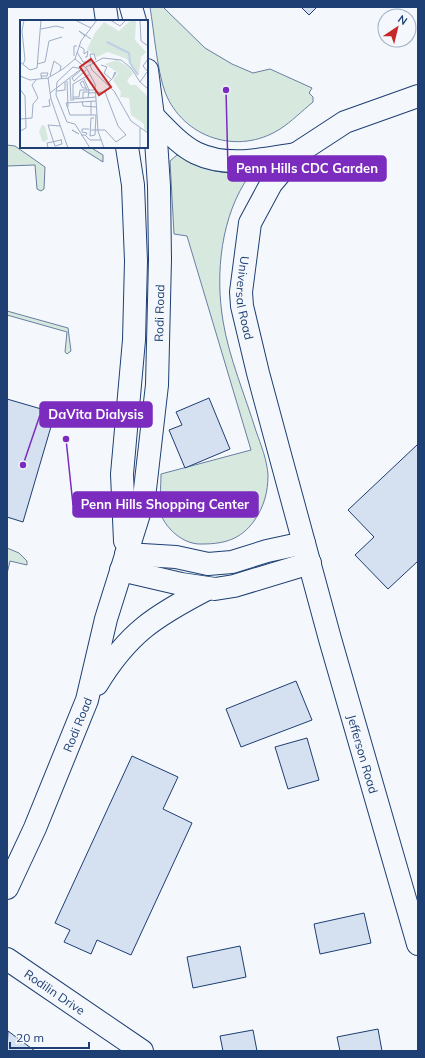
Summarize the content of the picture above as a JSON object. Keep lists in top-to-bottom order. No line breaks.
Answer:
{"streets":{"street":["Universal Road","Rodi Road","Jefferson Road","Rodilin Drive"]},"crossings":[["Universal Road","Rodi Road"],["Universal Road","Jefferson Road"]],"places":["Penn Hills CDC Garden","Penn Hills Shopping Center","DaVita Dialysis"],"scale_bar":"20 m","north":"top right"}
